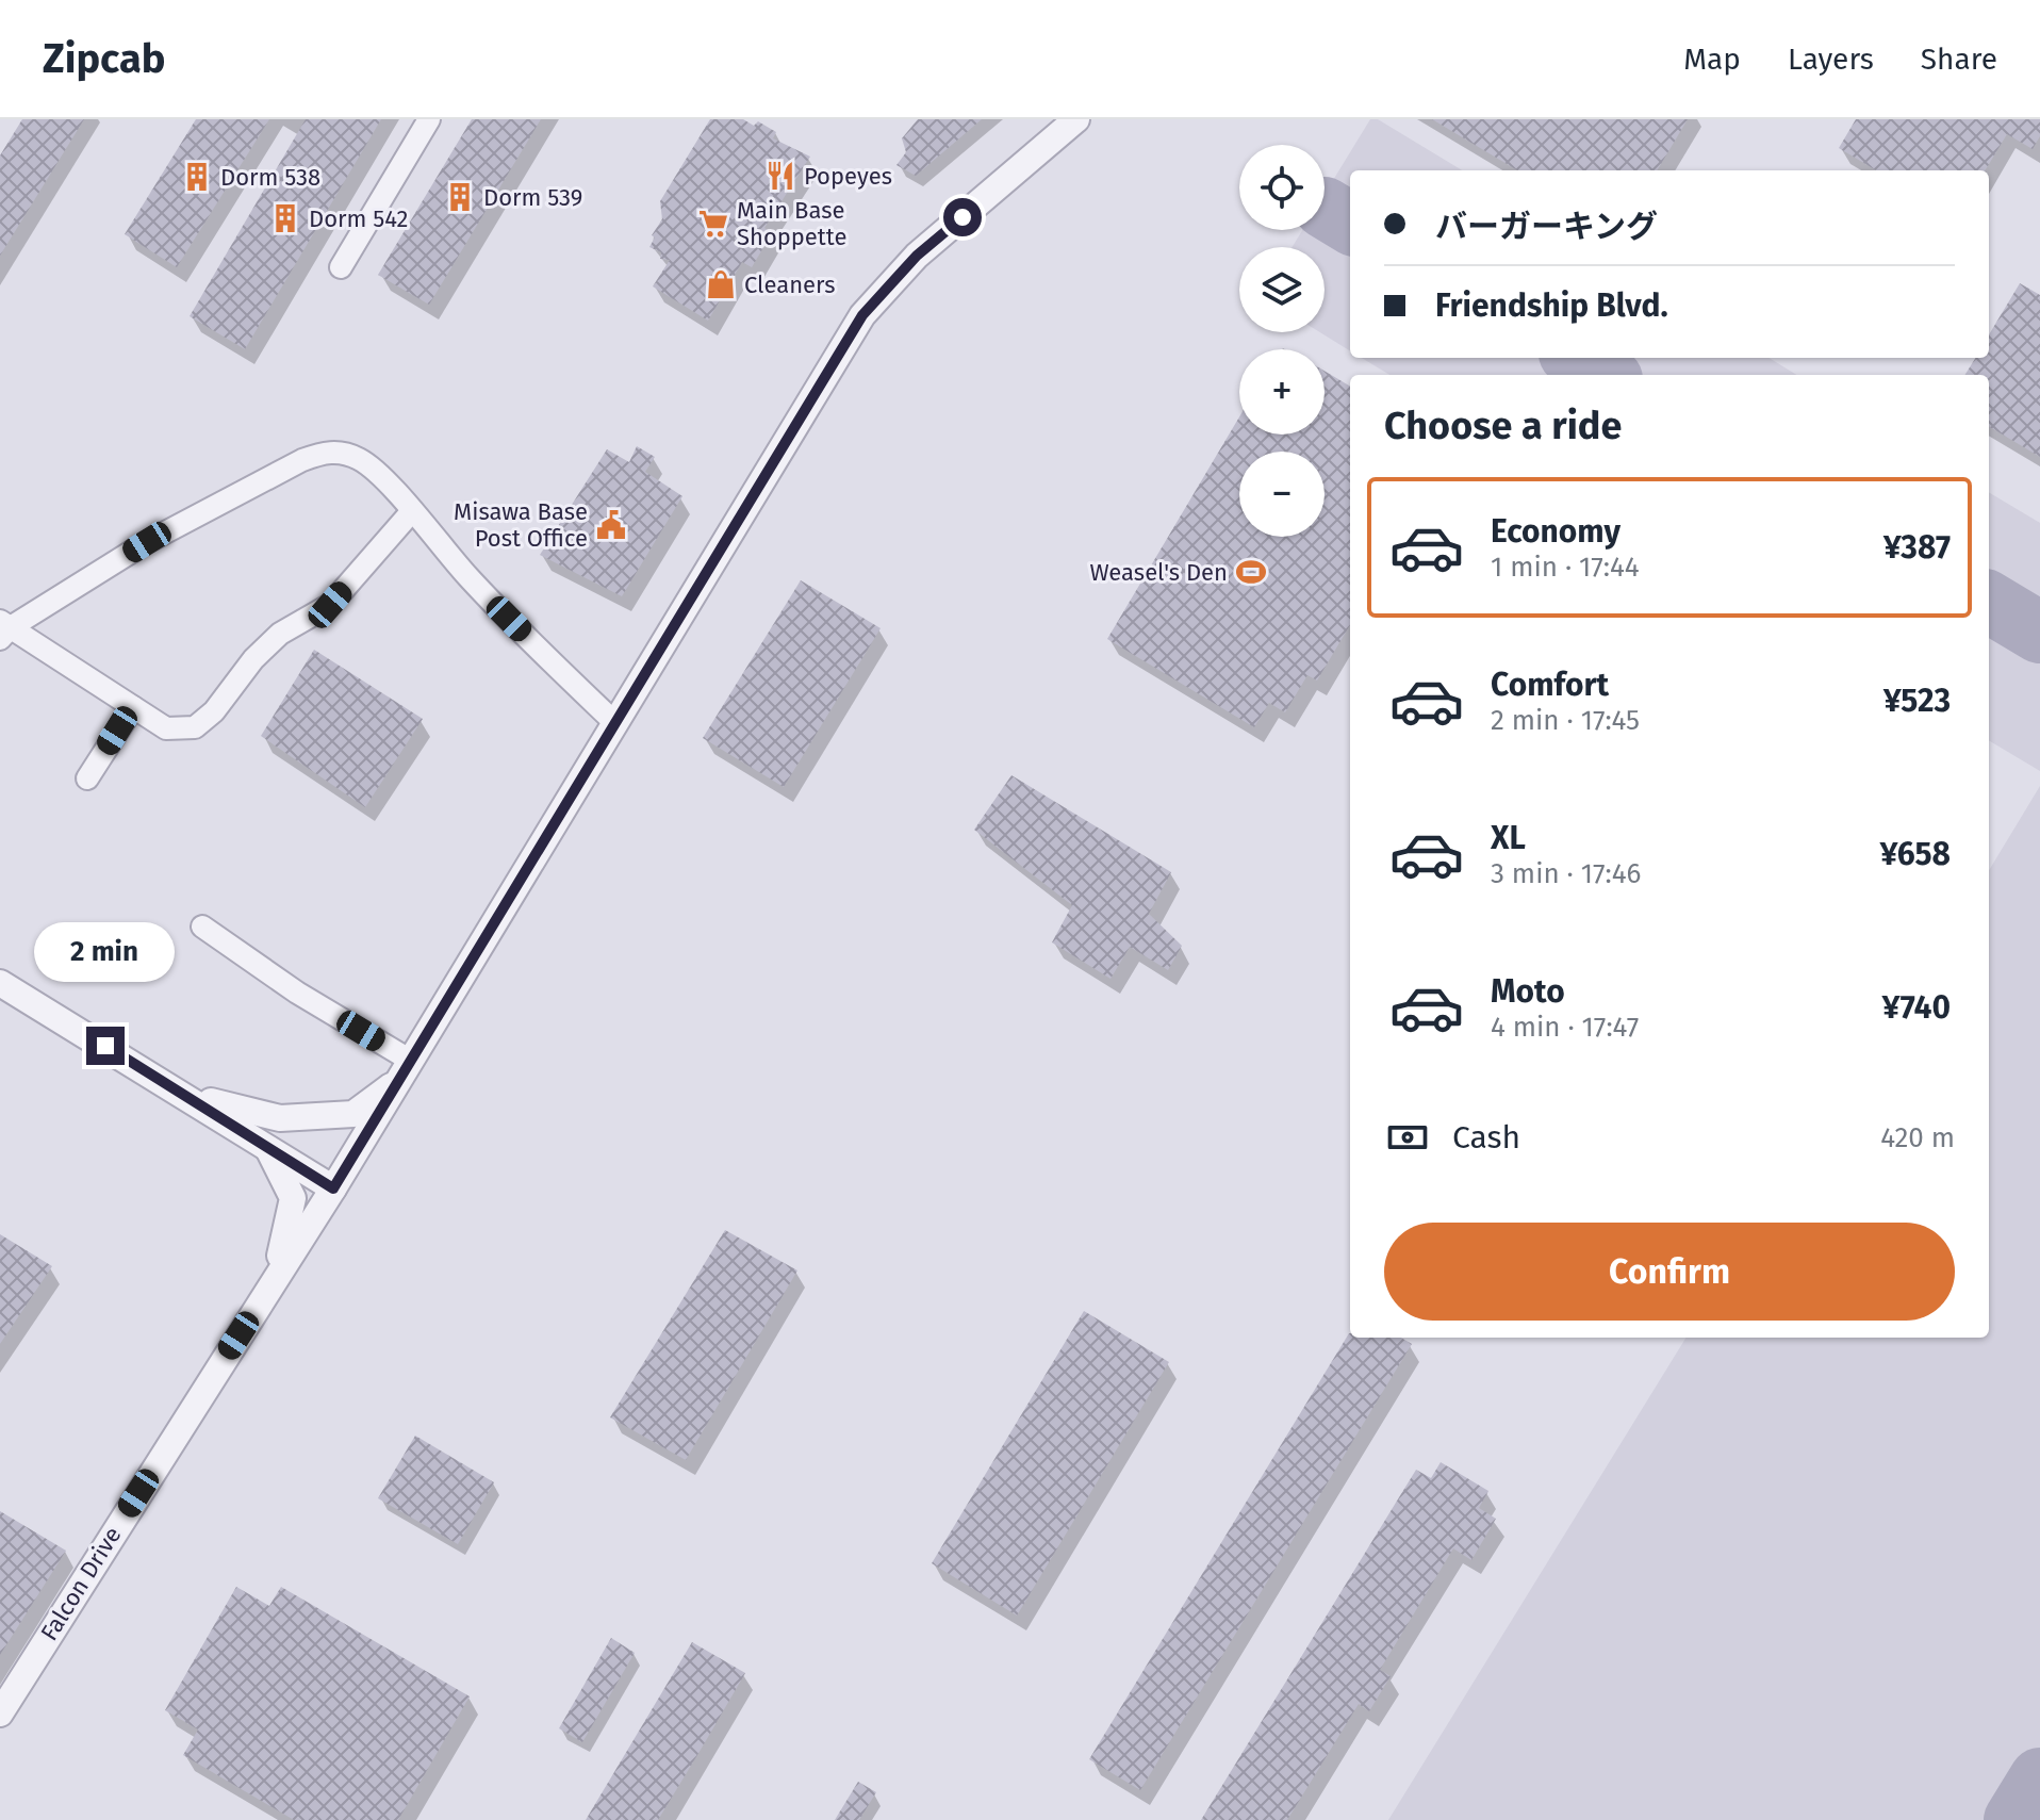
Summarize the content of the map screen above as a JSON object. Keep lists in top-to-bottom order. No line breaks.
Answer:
{"streets":{"street":["Falcon Drive"]},"places":{"restaurant":["Popeyes"],"building":["Dorm 538","Dorm 539","Dorm 542"],"supermarket":["Main Base Shoppette"],"shop":["Cleaners"],"public building":["Misawa Base Post Office"],"sports":["Weasel's Den"]},"page":{"header":"Zipcab","nav":["Map","Layers","Share"],"map_buttons":["+","−"],"banner":["バーガーキング","Friendship Blvd."],"heading":"Choose a ride","list":[{"name":"Economy","note":"1 min · 17:44","value":"¥387"},{"name":"Comfort","note":"2 min · 17:45","value":"¥523"},{"name":"XL","note":"3 min · 17:46","value":"¥658"},{"name":"Moto","note":"4 min · 17:47","value":"¥740"}],"bubble":"2 min","pay":["Cash","420 m"],"buttons":"Confirm"}}
